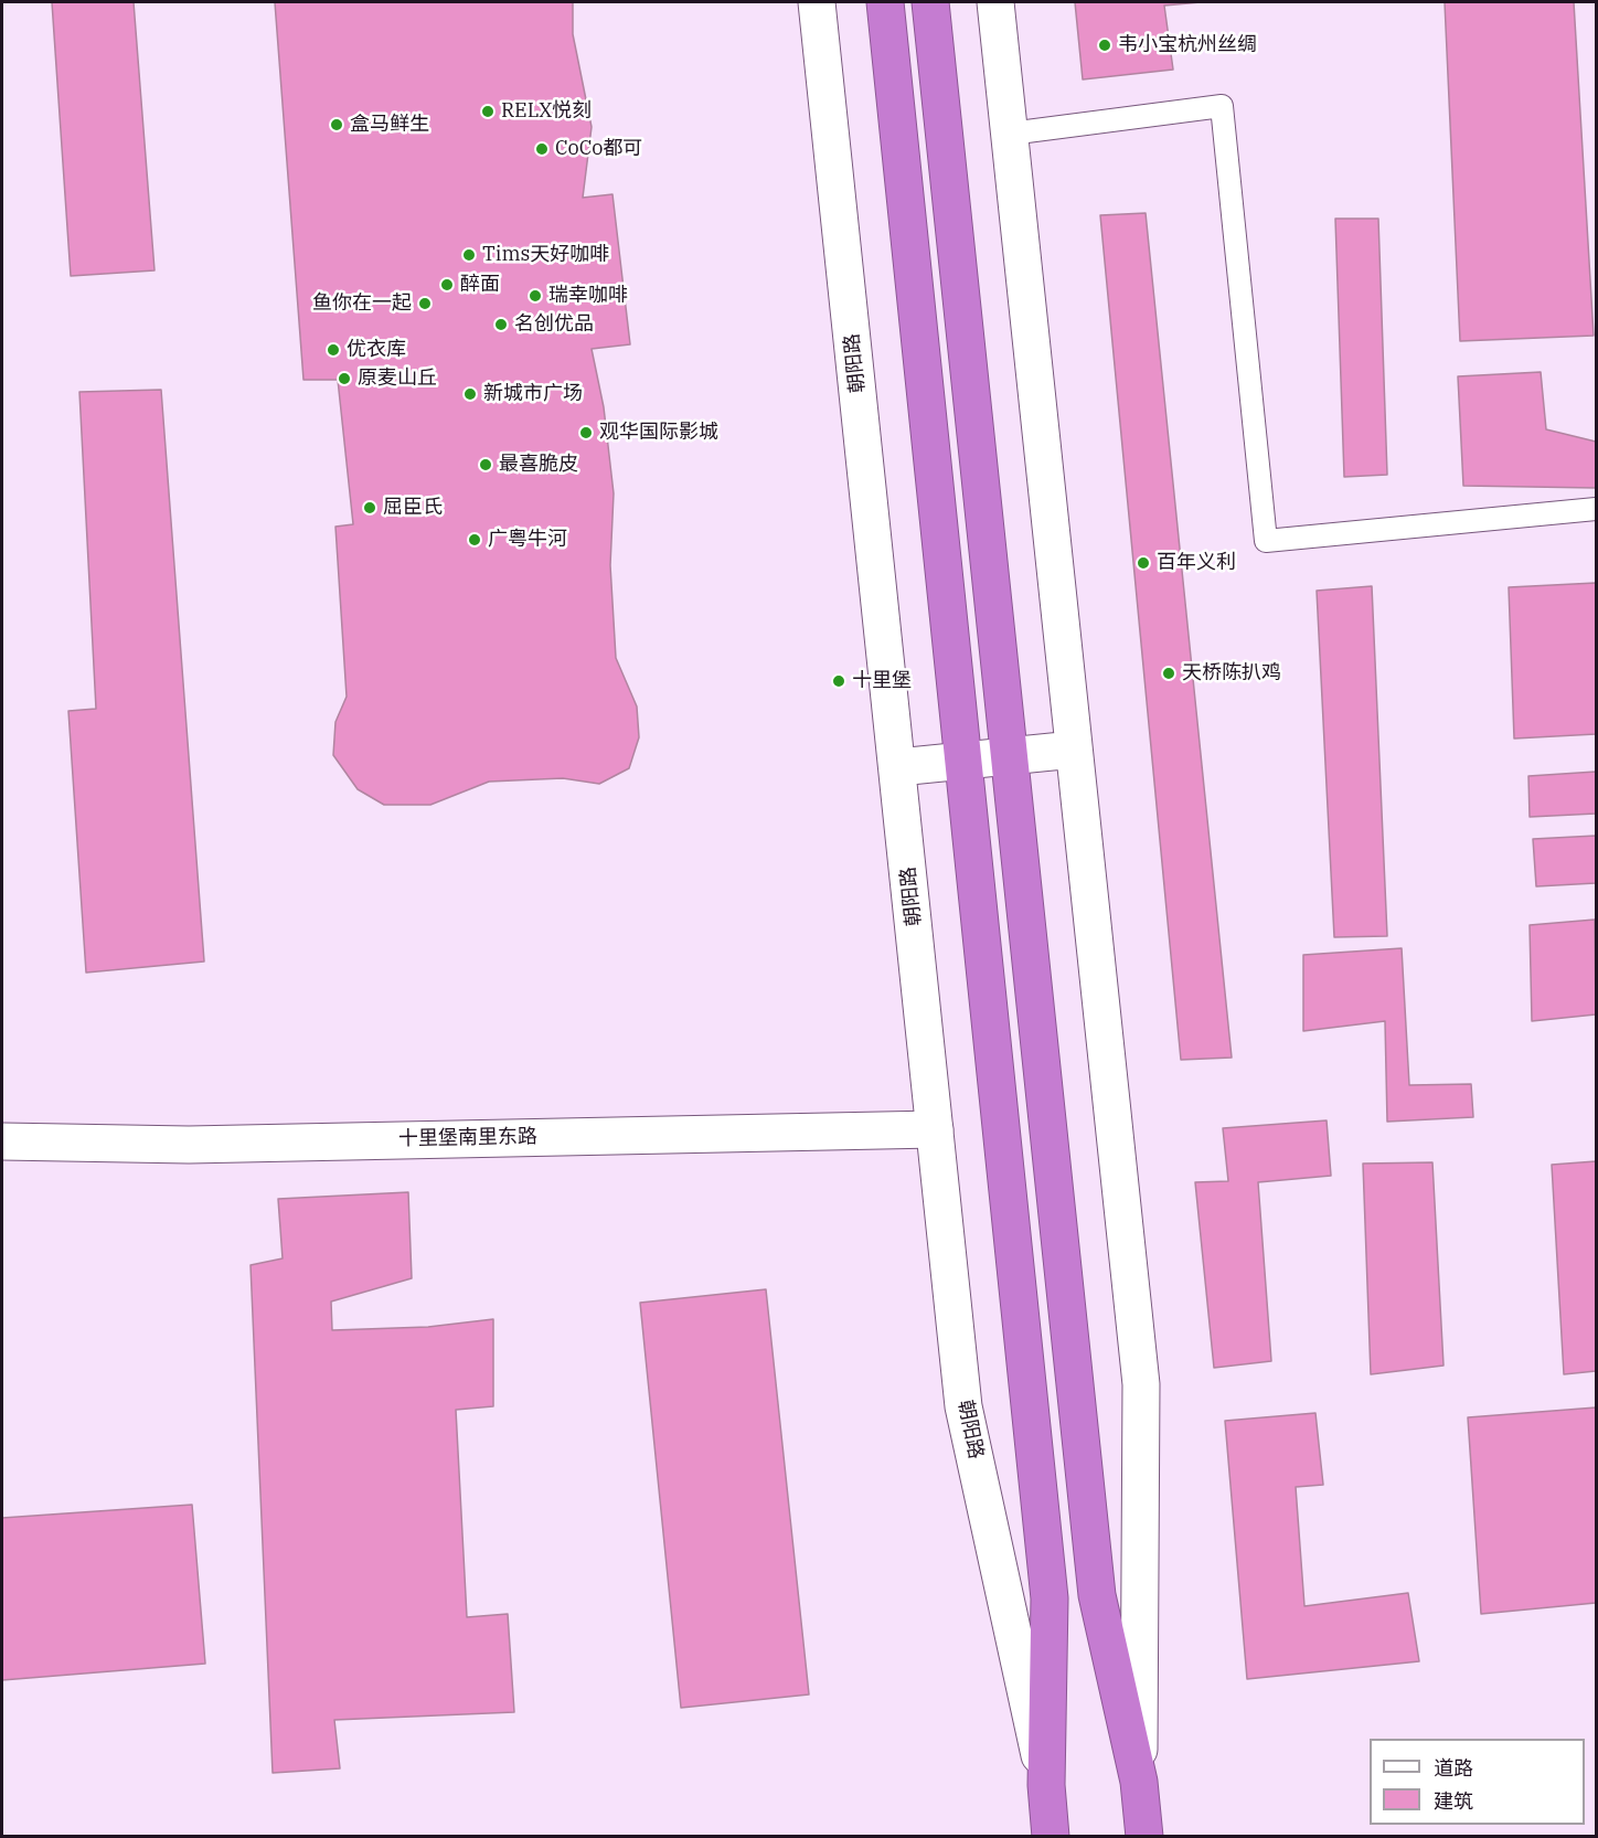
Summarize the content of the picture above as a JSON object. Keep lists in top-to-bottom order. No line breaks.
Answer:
{"streets":{"highway":["朝阳路"],"street":["十里堡南里东路"]},"crossings":[["朝阳路","十里堡南里东路"]],"places":["韦小宝杭州丝绸","RELX悦刻","盒马鲜生","CoCo都可","Tims天好咖啡","醉面","瑞幸咖啡","鱼你在一起","名创优品","优衣库","原麦山丘","新城市广场","观华国际影城","最喜脆皮","屈臣氏","广粤牛河","百年义利","天桥陈扒鸡","十里堡"],"legend":["道路","建筑"]}
